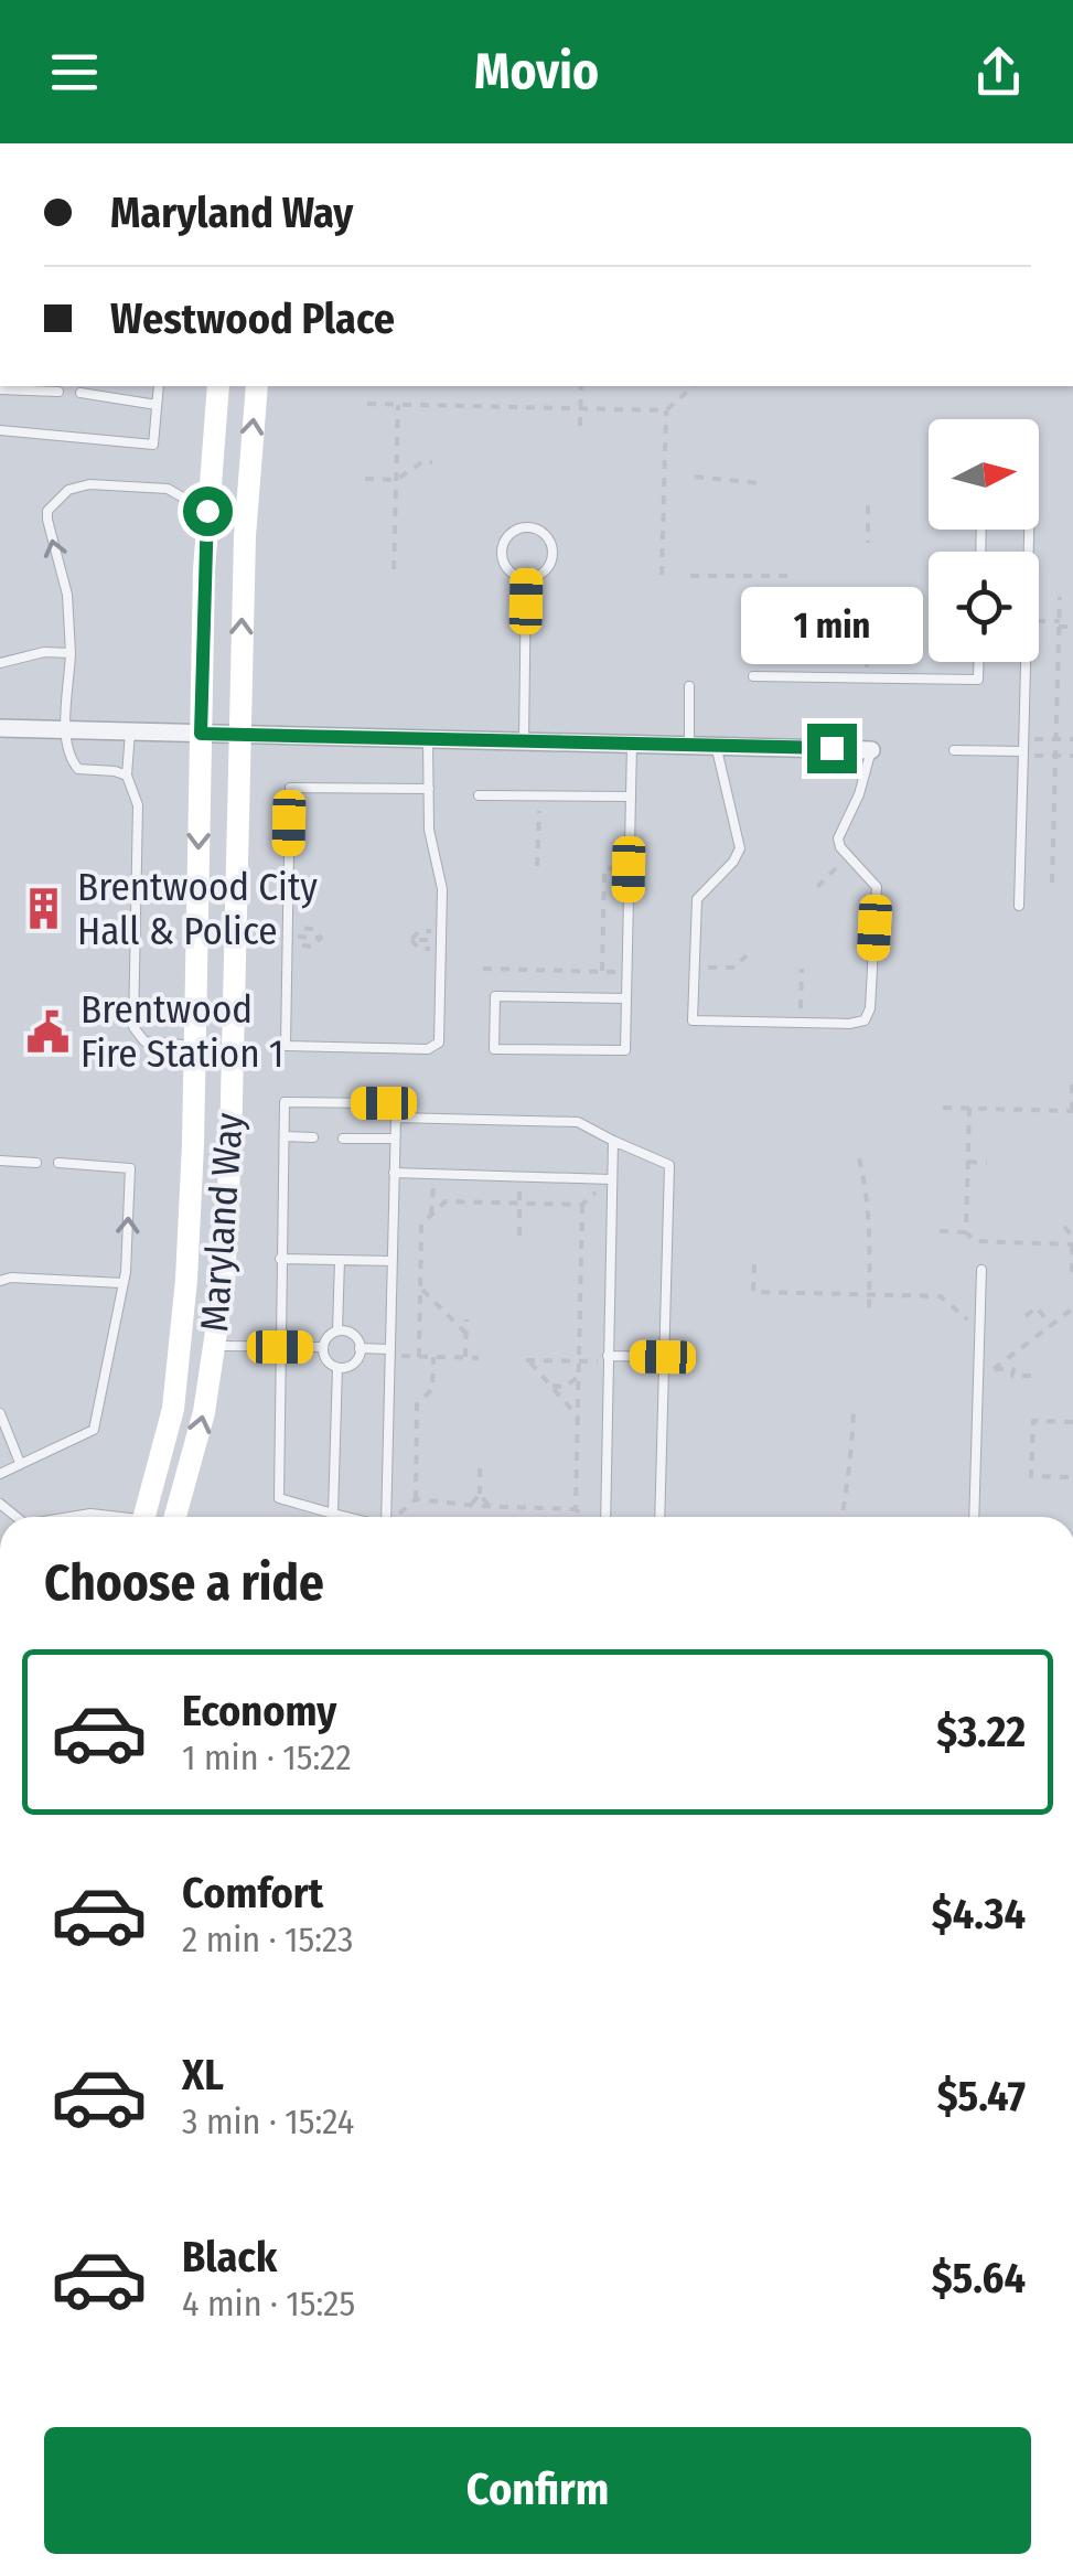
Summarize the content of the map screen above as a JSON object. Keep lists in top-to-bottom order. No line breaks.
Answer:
{"streets":{"main road":["Maryland Way"]},"places":{"building":["Brentwood City Hall & Police"],"public building":["Brentwood Fire Station 1"]},"north":"right","page":{"header":"Movio","banner":["Maryland Way","Westwood Place"],"bubble":"1 min","heading":"Choose a ride","list":[{"name":"Economy","note":"1 min · 15:22","value":"$3.22"},{"name":"Comfort","note":"2 min · 15:23","value":"$4.34"},{"name":"XL","note":"3 min · 15:24","value":"$5.47"},{"name":"Black","note":"4 min · 15:25","value":"$5.64"}],"buttons":"Confirm"}}
